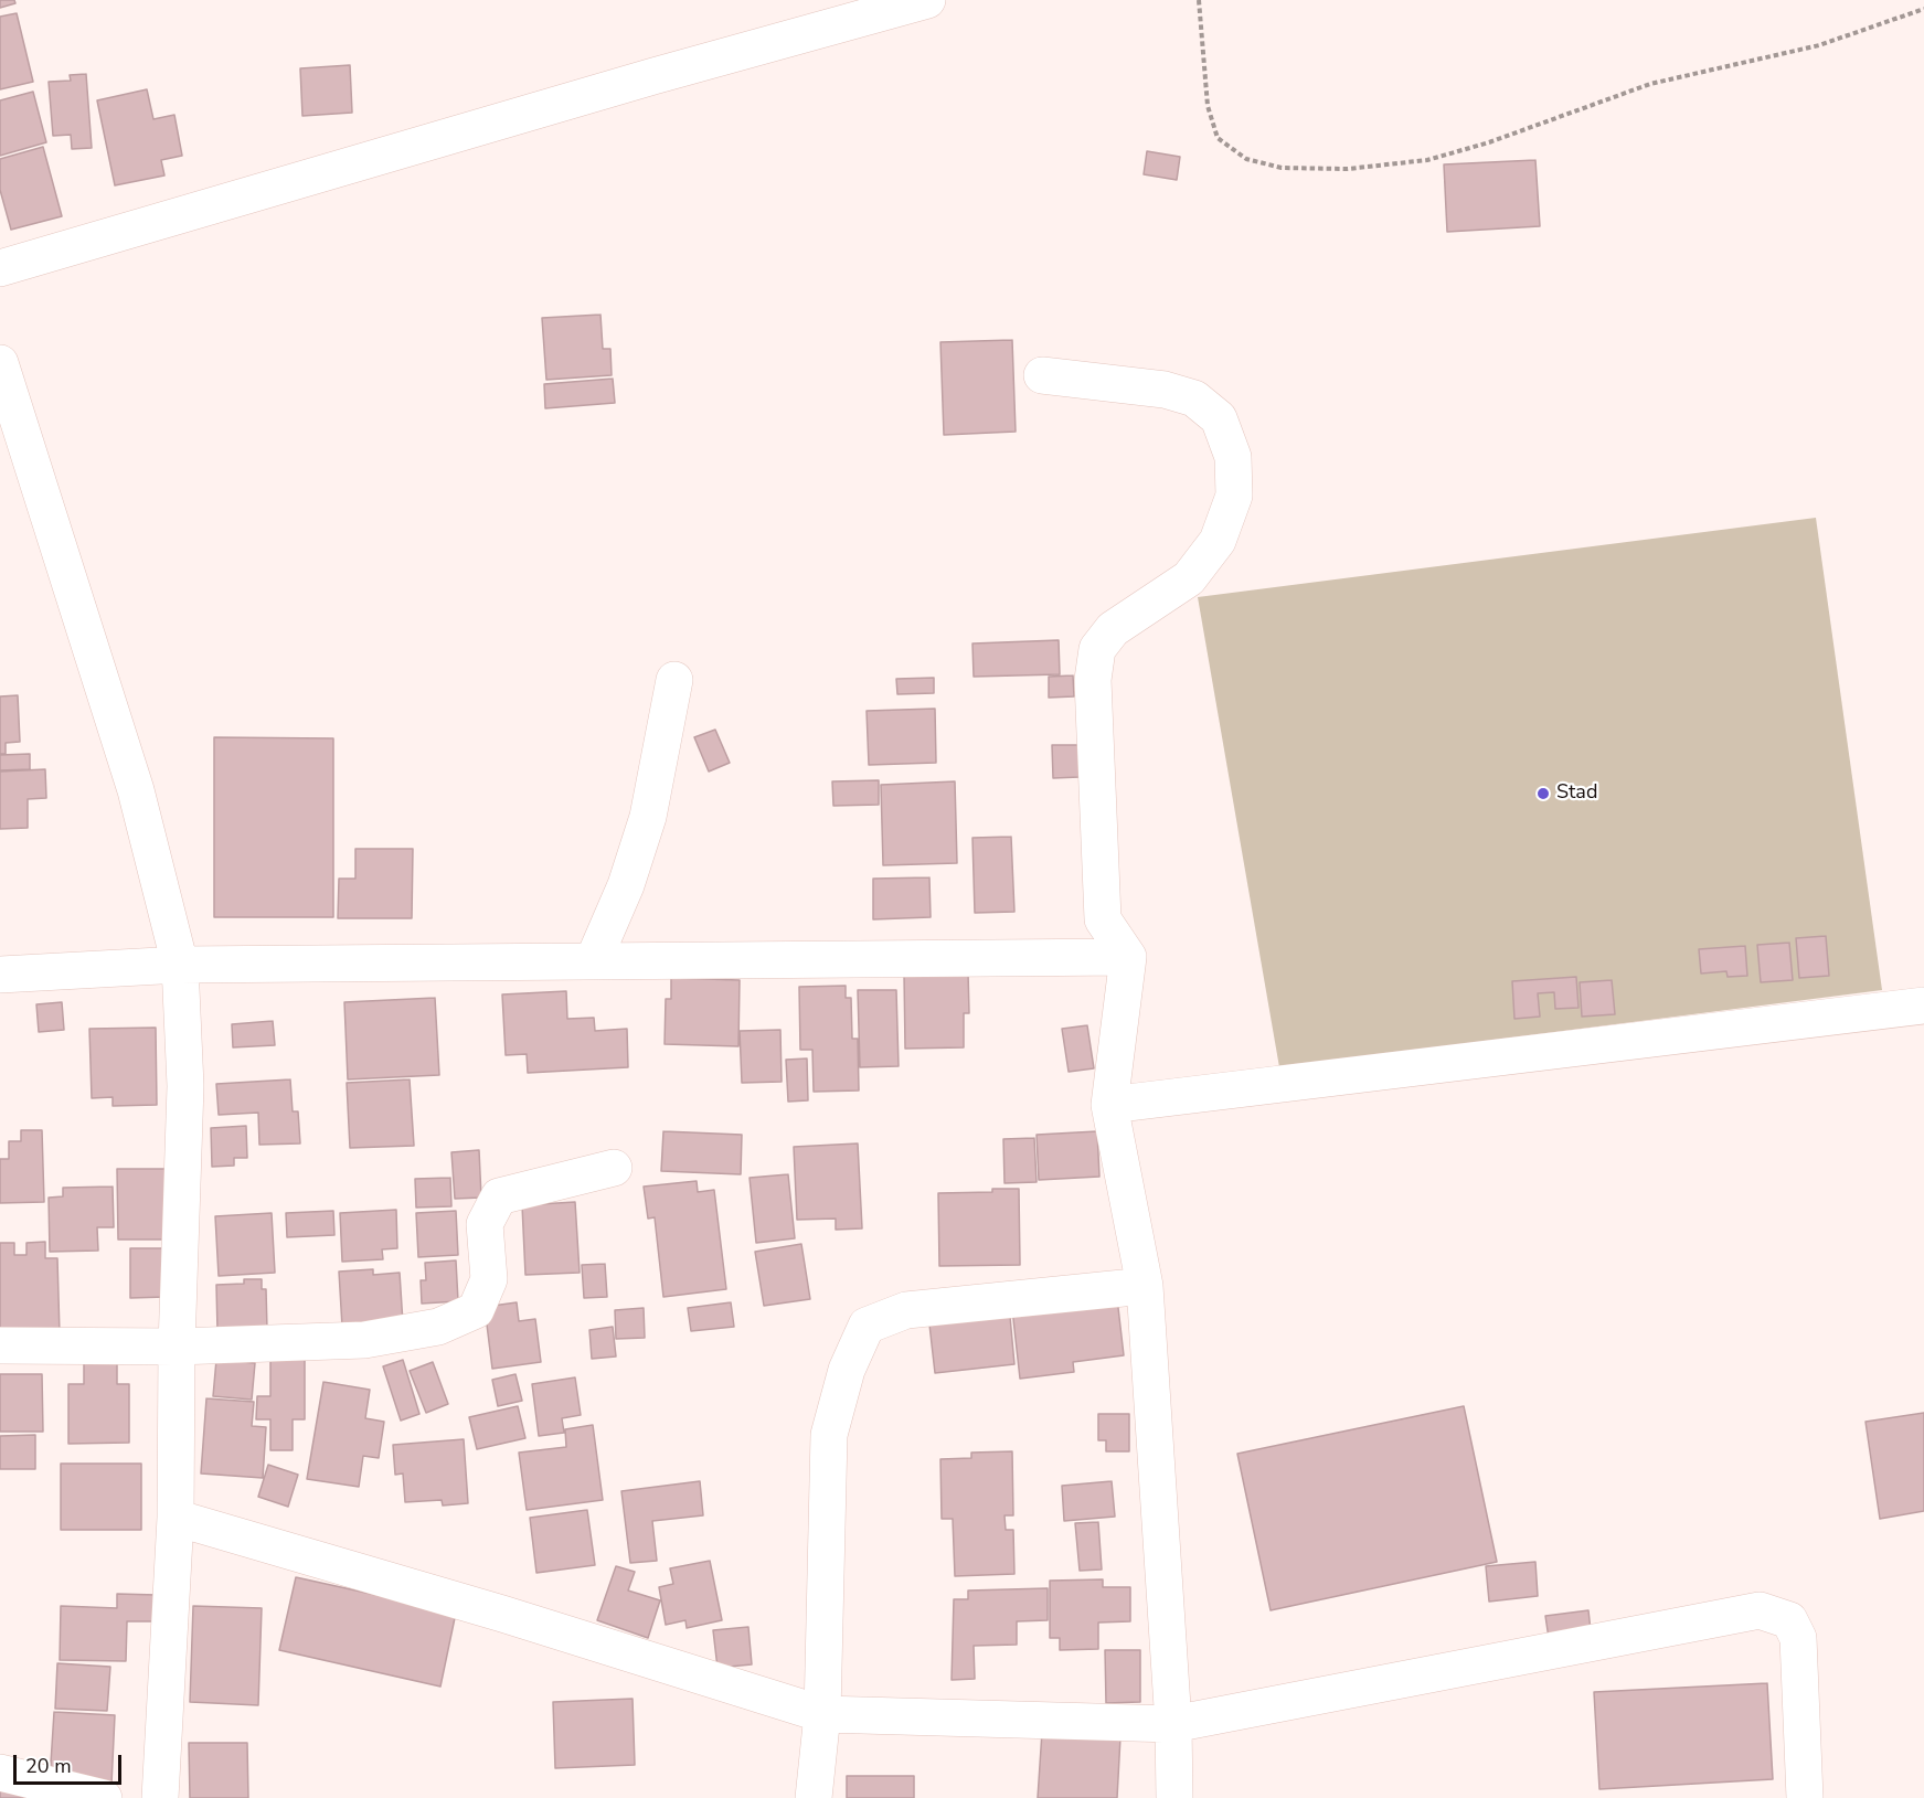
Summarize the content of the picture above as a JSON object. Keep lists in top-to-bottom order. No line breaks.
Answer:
{"places":["Stad"],"scale_bar":"20 m"}
